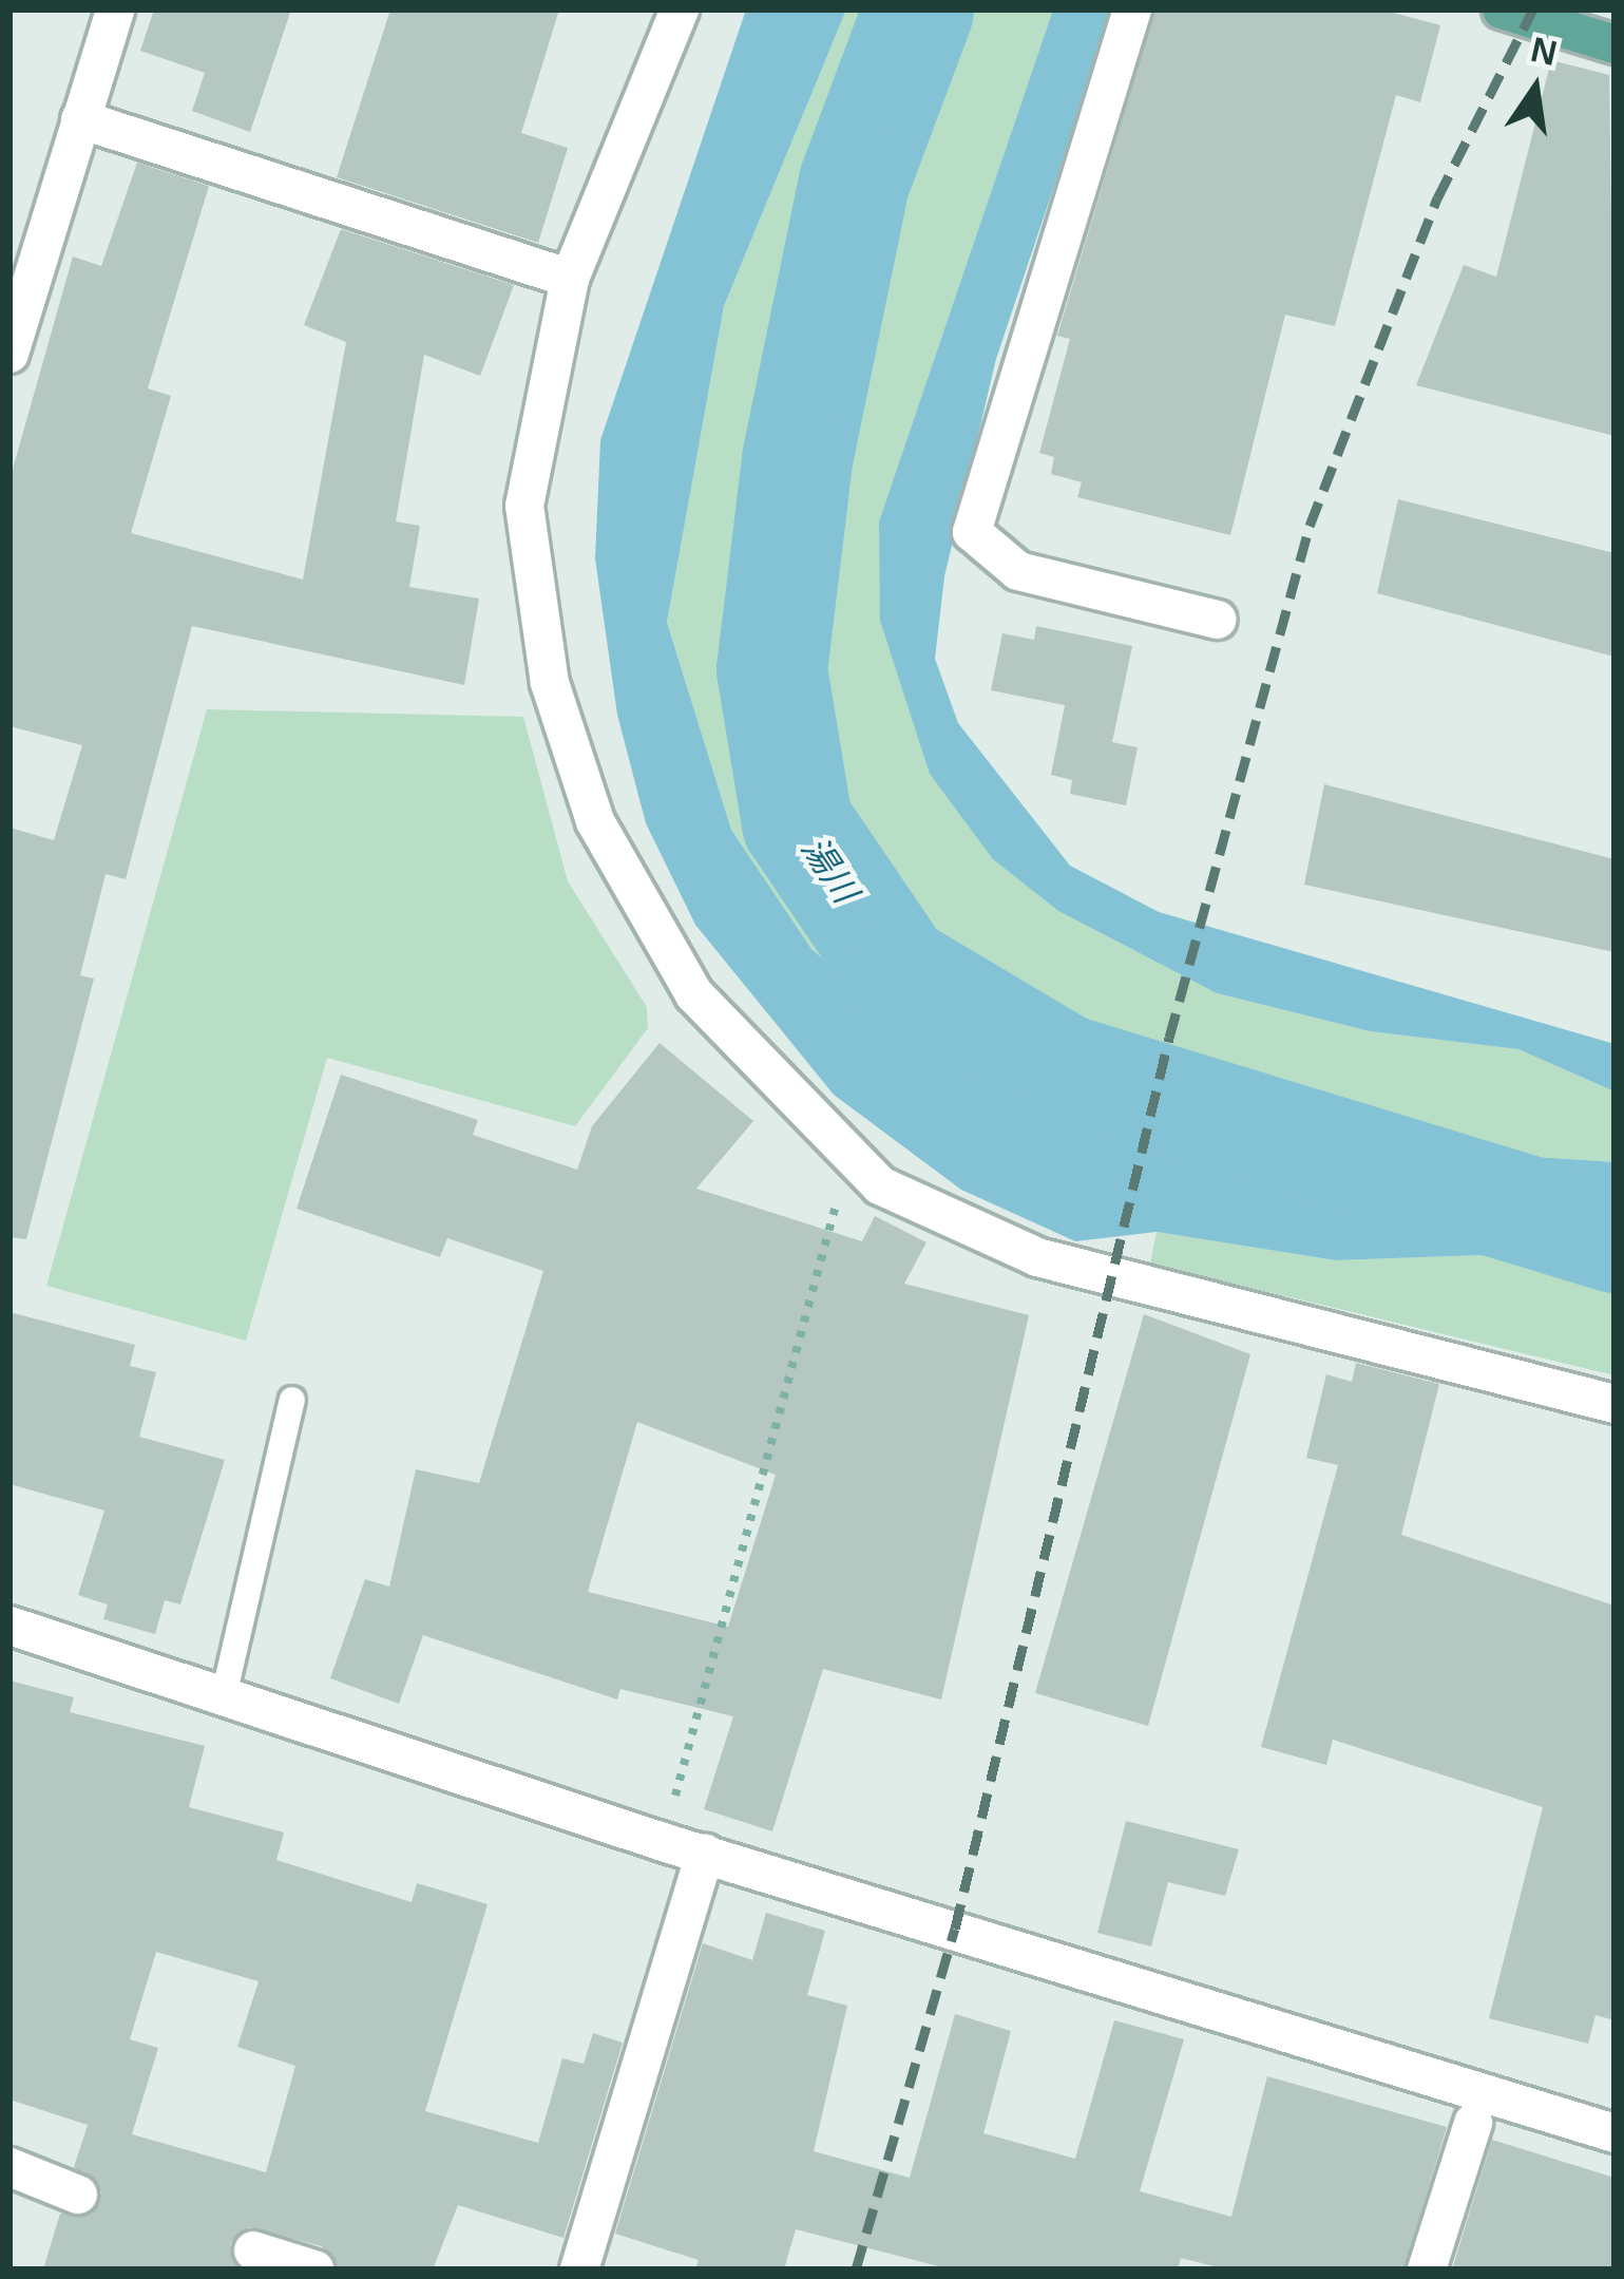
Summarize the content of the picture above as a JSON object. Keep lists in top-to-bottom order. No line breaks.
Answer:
{"water":["湯川"],"north":"top"}
